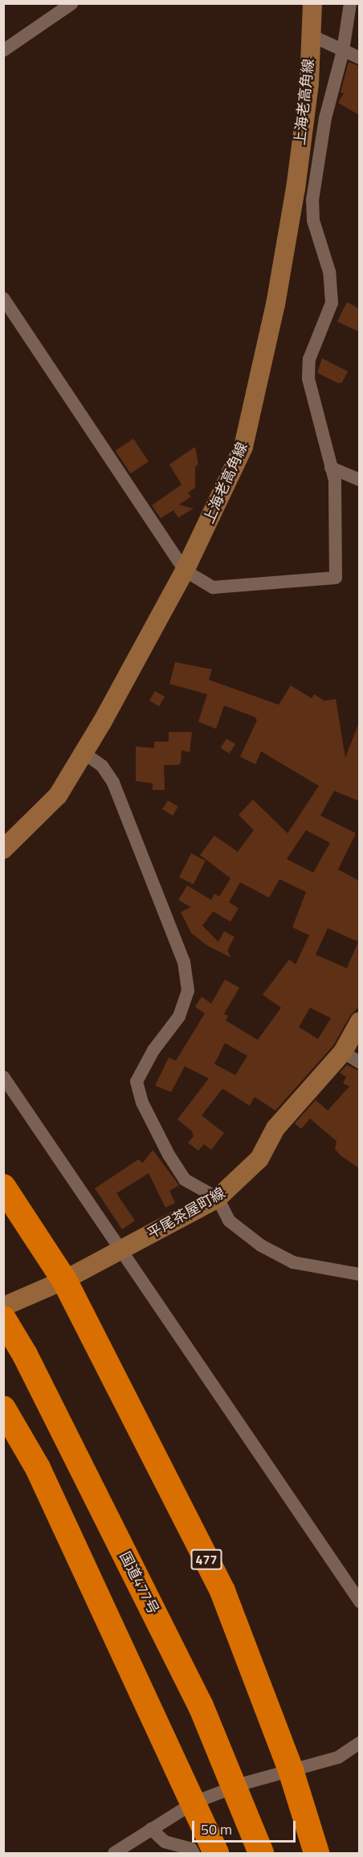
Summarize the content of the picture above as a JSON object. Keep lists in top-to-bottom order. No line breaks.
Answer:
{"streets":{"highway":["477","国道477号"],"main road":["上海老高角線","平尾茶屋町線"]},"crossings":[["平尾茶屋町線","477"]],"scale_bar":"50 m"}
